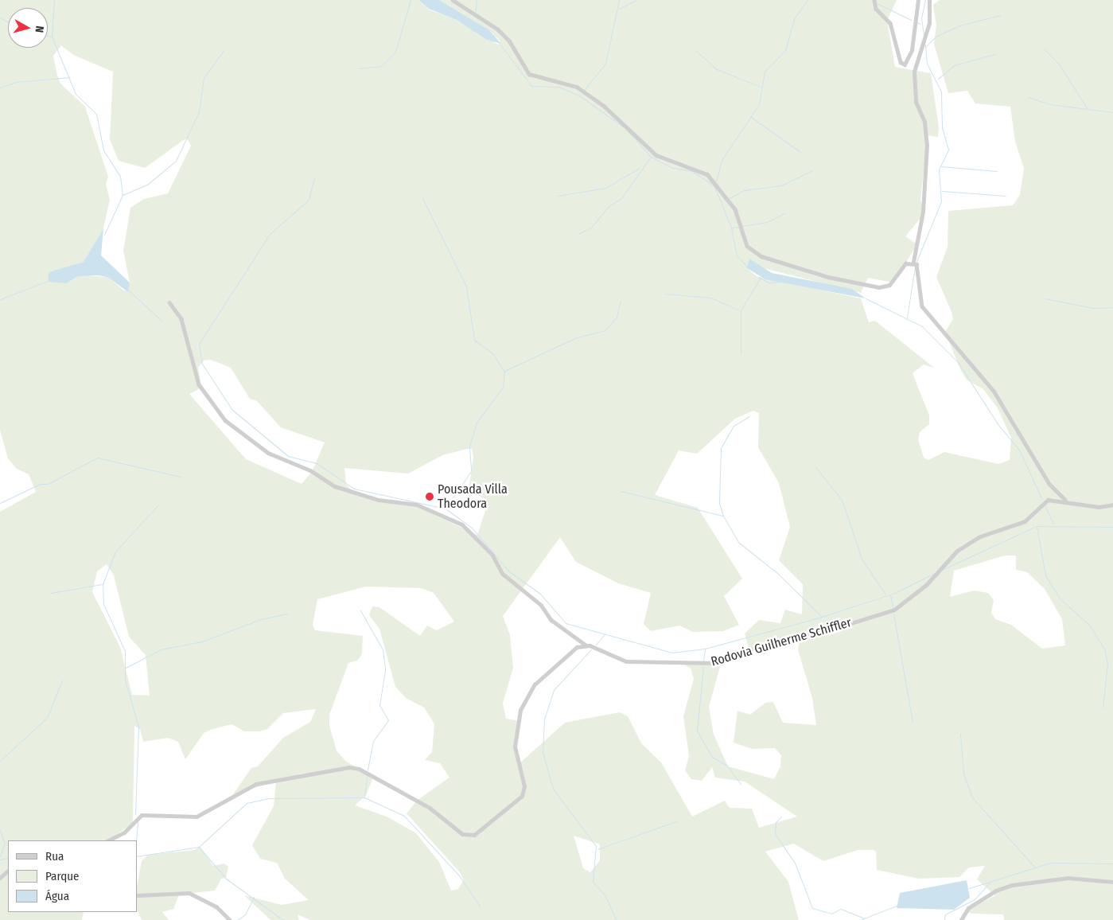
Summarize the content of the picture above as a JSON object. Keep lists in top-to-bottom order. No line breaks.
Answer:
{"streets":{"street":["Rodovia Guilherme Schiffler"]},"places":["Pousada Villa Theodora"],"legend":["Rua","Parque","Água"],"north":"right"}
